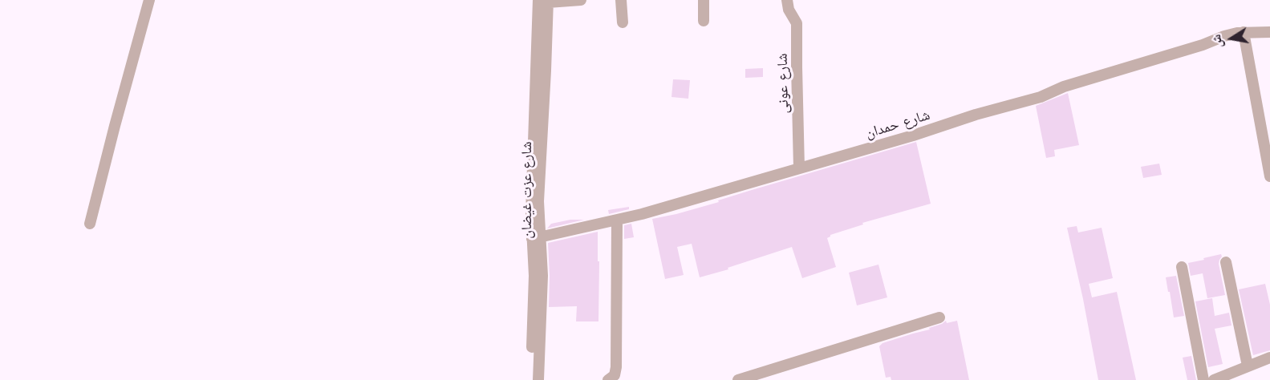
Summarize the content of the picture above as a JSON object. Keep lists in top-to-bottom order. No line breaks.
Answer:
{"streets":{"street":["شارع عونى","شارع حمدان","شارع عزت غيضان"]},"crossings":[["شارع عونى","شارع حمدان"],["شارع حمدان","شارع عزت غيضان"]],"north":"left"}
